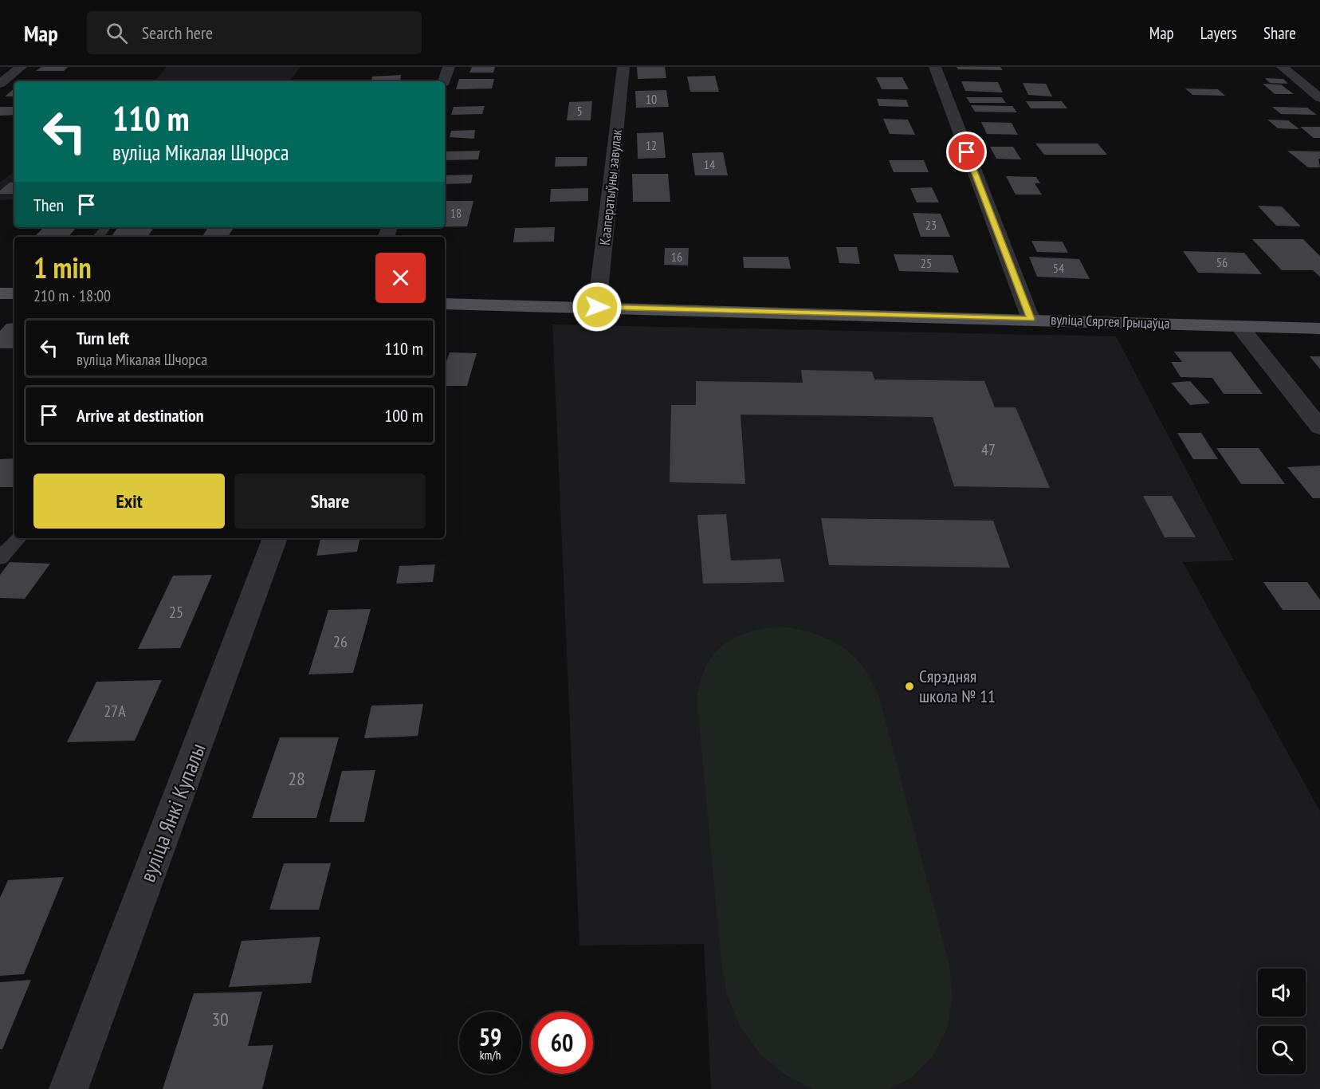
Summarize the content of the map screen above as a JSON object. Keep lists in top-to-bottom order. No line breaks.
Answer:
{"streets":{"main road":["вуліца Сяргея Грыцаўца"],"street":["Кааператыўны завулак","вуліца Янкі Купалы"]},"crossings":[["Кааператыўны завулак","вуліца Сяргея Грыцаўца"]],"places":["Сярэдняя школа № 11"],"house_numbers":["10","5","12","14","18","23","16","56","25","54","47","25","26","27А","28","30"],"page":{"header":"Map","search":"Search here","nav":["Map","Layers","Share"],"turn":["110 m","вуліца Мікалая Шчорса"],"then":"Then","heading":["1 min","210 m · 18:00"],"list":[{"name":"Turn left","note":"вуліца Мікалая Шчорса","value":"110 m"},{"name":"Arrive at destination","value":"100 m"}],"buttons":["Exit","Share"],"speed":"59 km/h","limit":"60"}}
